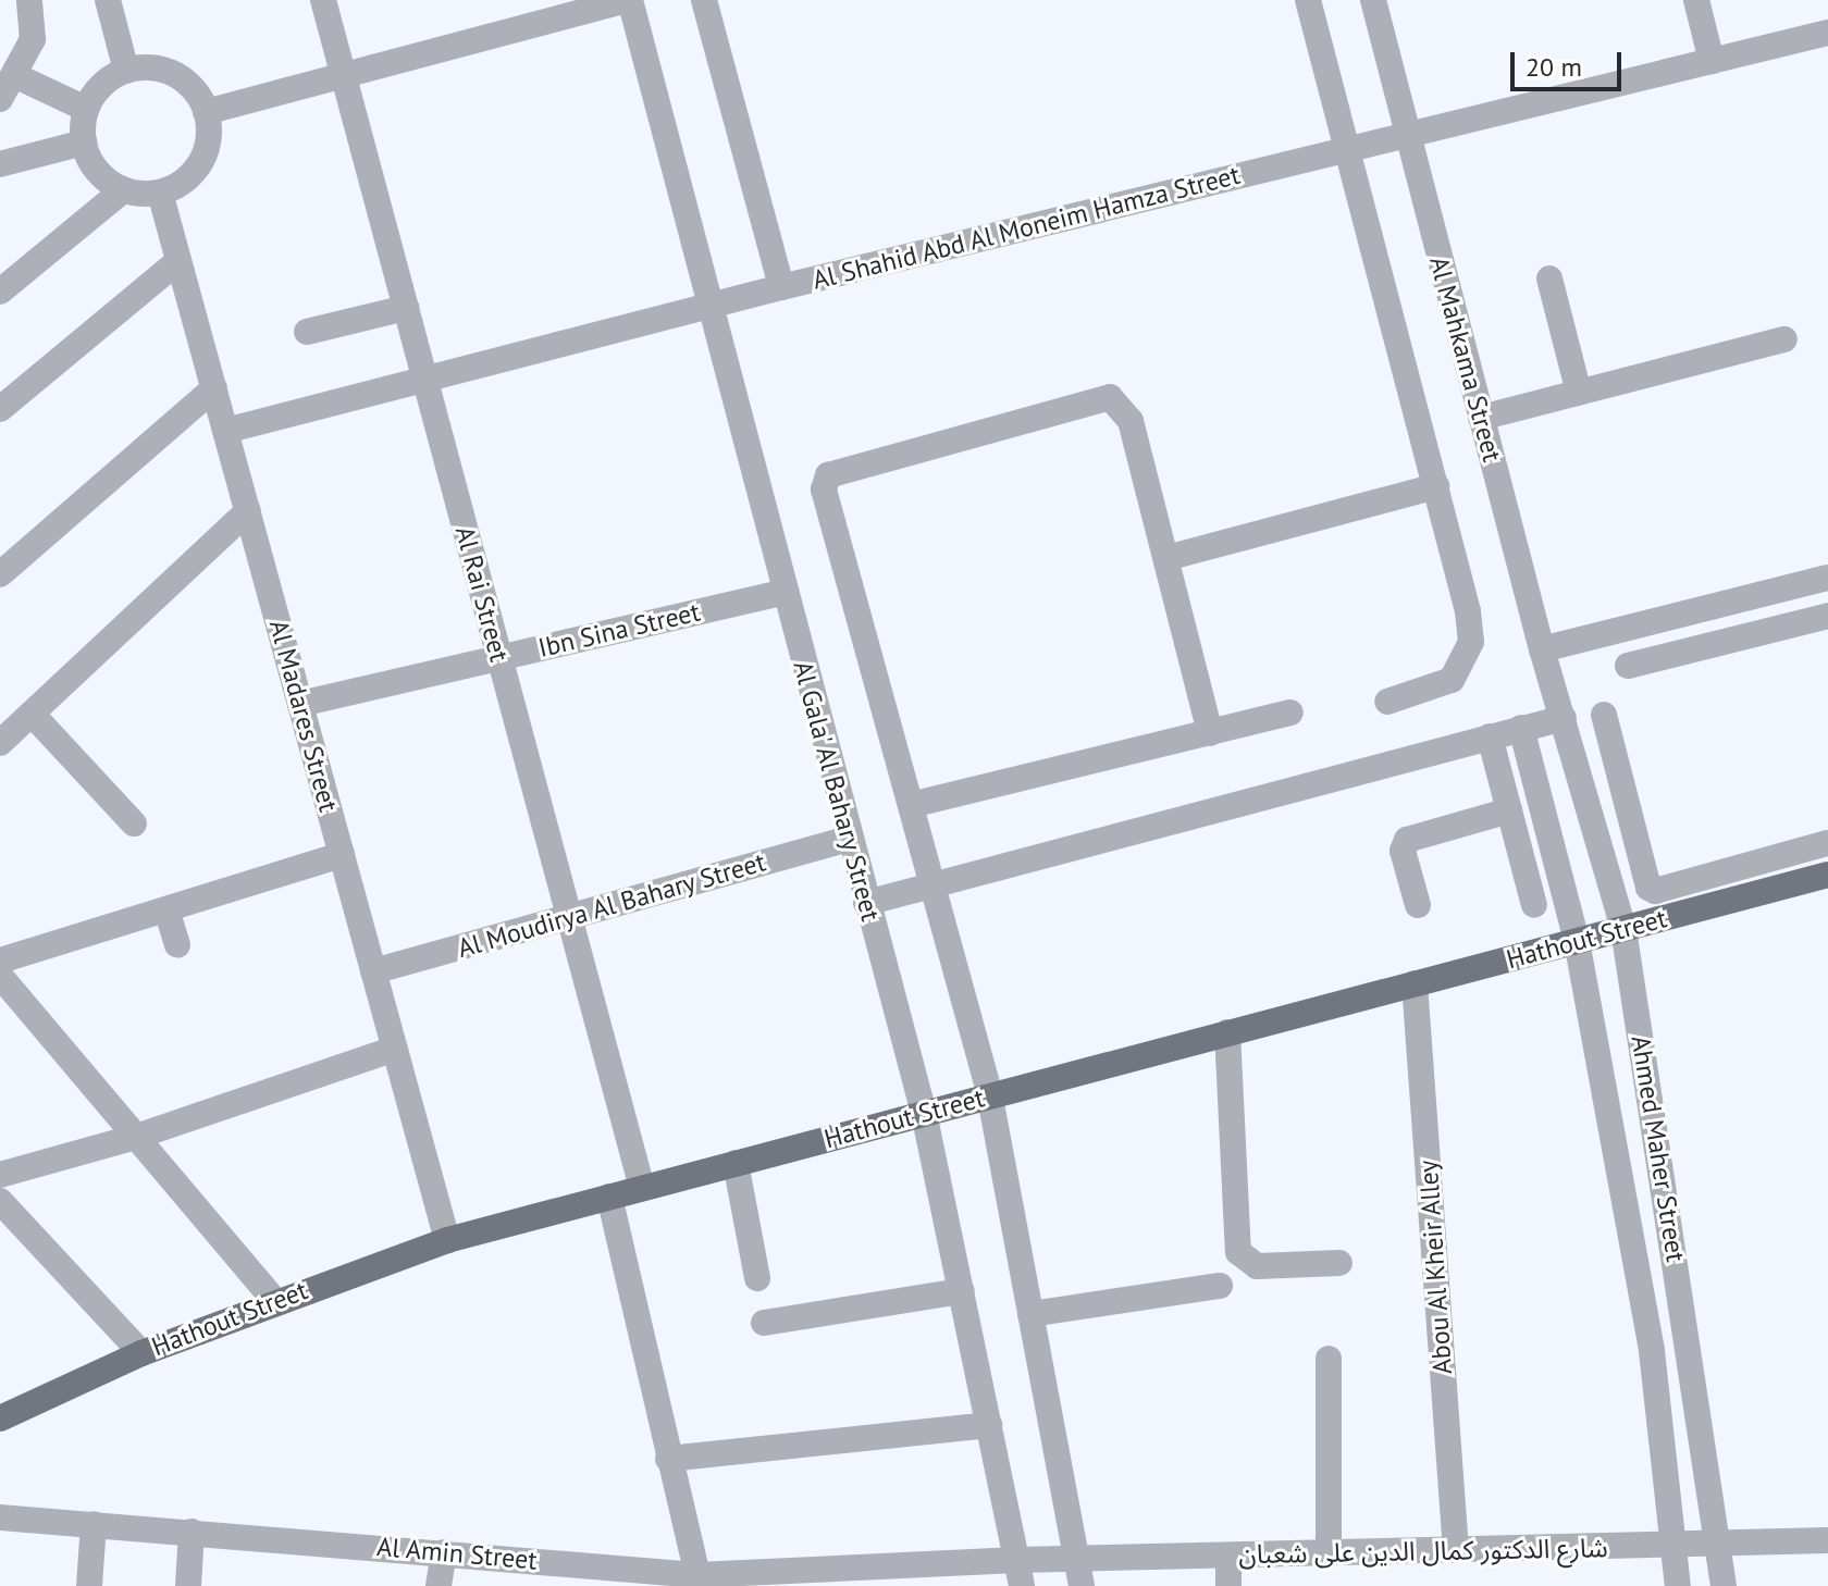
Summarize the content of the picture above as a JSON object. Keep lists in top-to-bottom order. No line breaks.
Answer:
{"streets":{"main road":["Hathout Street"],"street":["Al Shahid Abd Al Moneim Hamza Street","Al Mahkama Street","Al Rai Street","Ibn Sina Street","Al Madares Street","Al Gala' Al Bahary Street","Al Moudirya Al Bahary Street","Ahmed Maher Street","Abou Al Kheir Alley","شارع الدكتور كمال الدين على شعبان","Al Amin Street"]},"crossings":[["Al Shahid Abd Al Moneim Hamza Street","Al Mahkama Street"],["Al Shahid Abd Al Moneim Hamza Street","Al Rai Street"],["Al Shahid Abd Al Moneim Hamza Street","Al Madares Street"],["Al Shahid Abd Al Moneim Hamza Street","Al Gala' Al Bahary Street"],["Al Mahkama Street","Ahmed Maher Street"],["Al Rai Street","Ibn Sina Street"],["Al Rai Street","Al Moudirya Al Bahary Street"],["Al Rai Street","Hathout Street"],["Ibn Sina Street","Al Madares Street"],["Ibn Sina Street","Al Gala' Al Bahary Street"],["Al Madares Street","Al Moudirya Al Bahary Street"],["Al Madares Street","Hathout Street"],["Al Gala' Al Bahary Street","Al Moudirya Al Bahary Street"],["Al Gala' Al Bahary Street","Hathout Street"],["Al Gala' Al Bahary Street","شارع الدكتور كمال الدين على شعبان"],["Al Gala' Al Bahary Street","Al Amin Street"],["Hathout Street","Ahmed Maher Street"],["Hathout Street","Abou Al Kheir Alley"],["Ahmed Maher Street","شارع الدكتور كمال الدين على شعبان"],["Abou Al Kheir Alley","شارع الدكتور كمال الدين على شعبان"],["شارع الدكتور كمال الدين على شعبان","Al Amin Street"]],"scale_bar":"20 m"}
